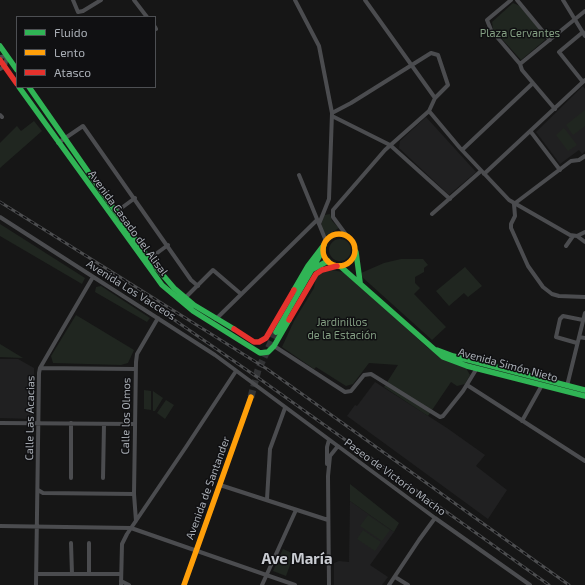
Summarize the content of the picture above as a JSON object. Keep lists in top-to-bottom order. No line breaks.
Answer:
{"streets":{"main road":["Avenida Casado del Alisal","Avenida Simón Nieto","Avenida de Santander"],"street":["Avenida Los Vacceos","Calle los Olmos","Calle Las Acacias","Paseo de Victorio Macho"]},"crossings":[["Avenida Los Vacceos","Calle los Olmos"],["Avenida Los Vacceos","Calle Las Acacias"],["Avenida Los Vacceos","Paseo de Victorio Macho"]],"districts":["Ave María"],"parks":["Plaza Cervantes","Jardinillos de la Estación"],"legend":["Fluido","Lento","Atasco"]}
